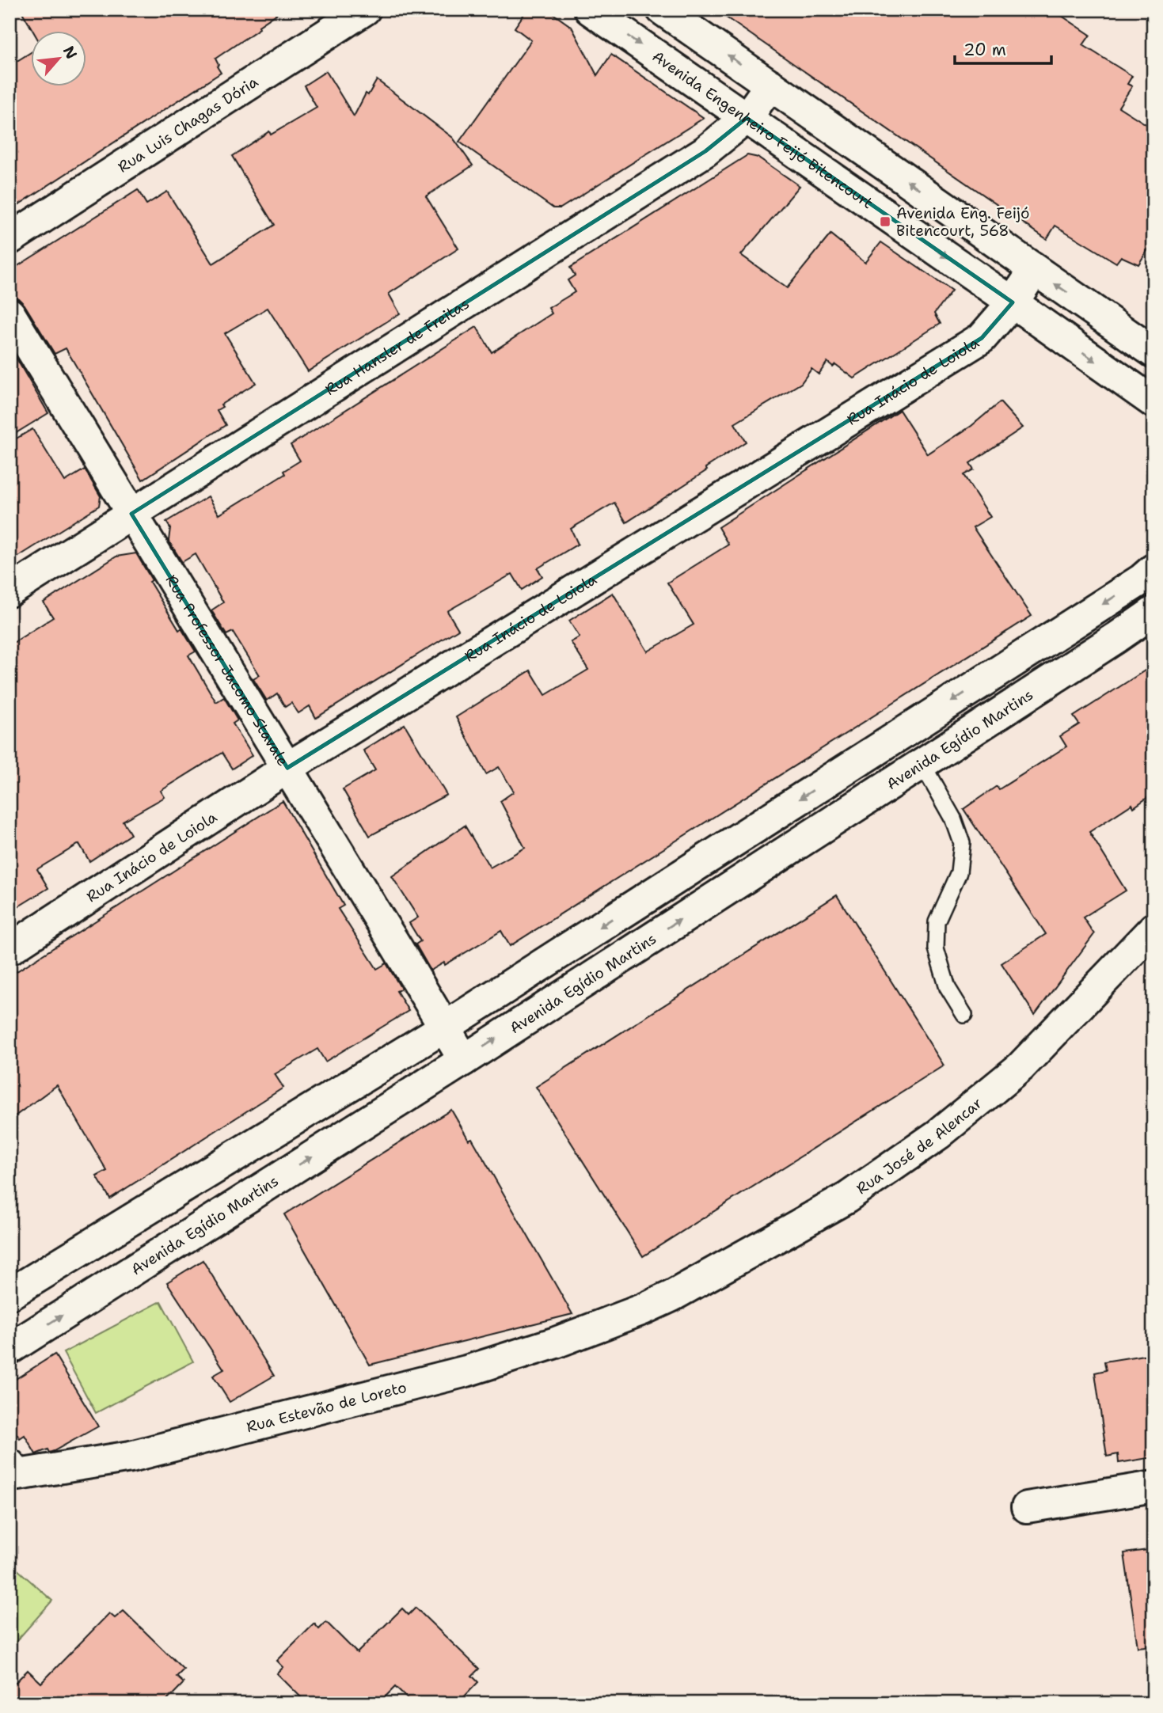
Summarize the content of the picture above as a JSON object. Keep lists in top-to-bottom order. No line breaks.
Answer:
{"streets":{"street":["Rua Luis Chagas Dória","Avenida Engenheiro Feijó Bitencourt","Rua Hansler de Freitas","Rua Inácio de Loiola","Rua Professor Jacomo Stavale","Avenida Egídio Martins","Rua José de Alencar","Rua Estevão de Loreto"]},"crossings":[["Avenida Engenheiro Feijó Bitencourt","Rua Hansler de Freitas"],["Avenida Engenheiro Feijó Bitencourt","Rua Inácio de Loiola"],["Rua Hansler de Freitas","Rua Professor Jacomo Stavale"],["Rua Inácio de Loiola","Rua Professor Jacomo Stavale"],["Rua Professor Jacomo Stavale","Avenida Egídio Martins"],["Rua José de Alencar","Rua Estevão de Loreto"]],"places":{"transit":["Avenida Eng. Feijó Bitencourt, 568"]},"scale_bar":"20 m","north":"top right"}
